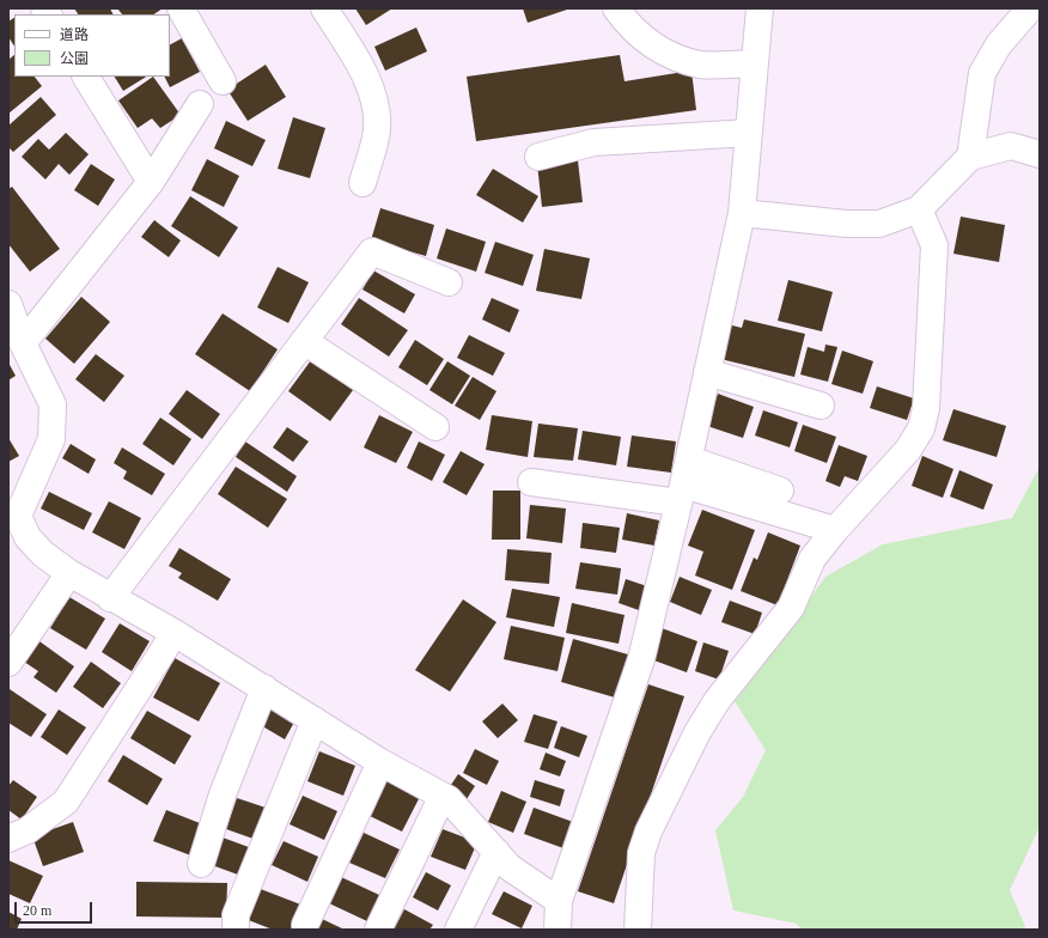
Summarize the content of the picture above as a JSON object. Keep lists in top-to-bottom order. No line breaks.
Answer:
{"legend":["道路","公園"],"scale_bar":"20 m"}
